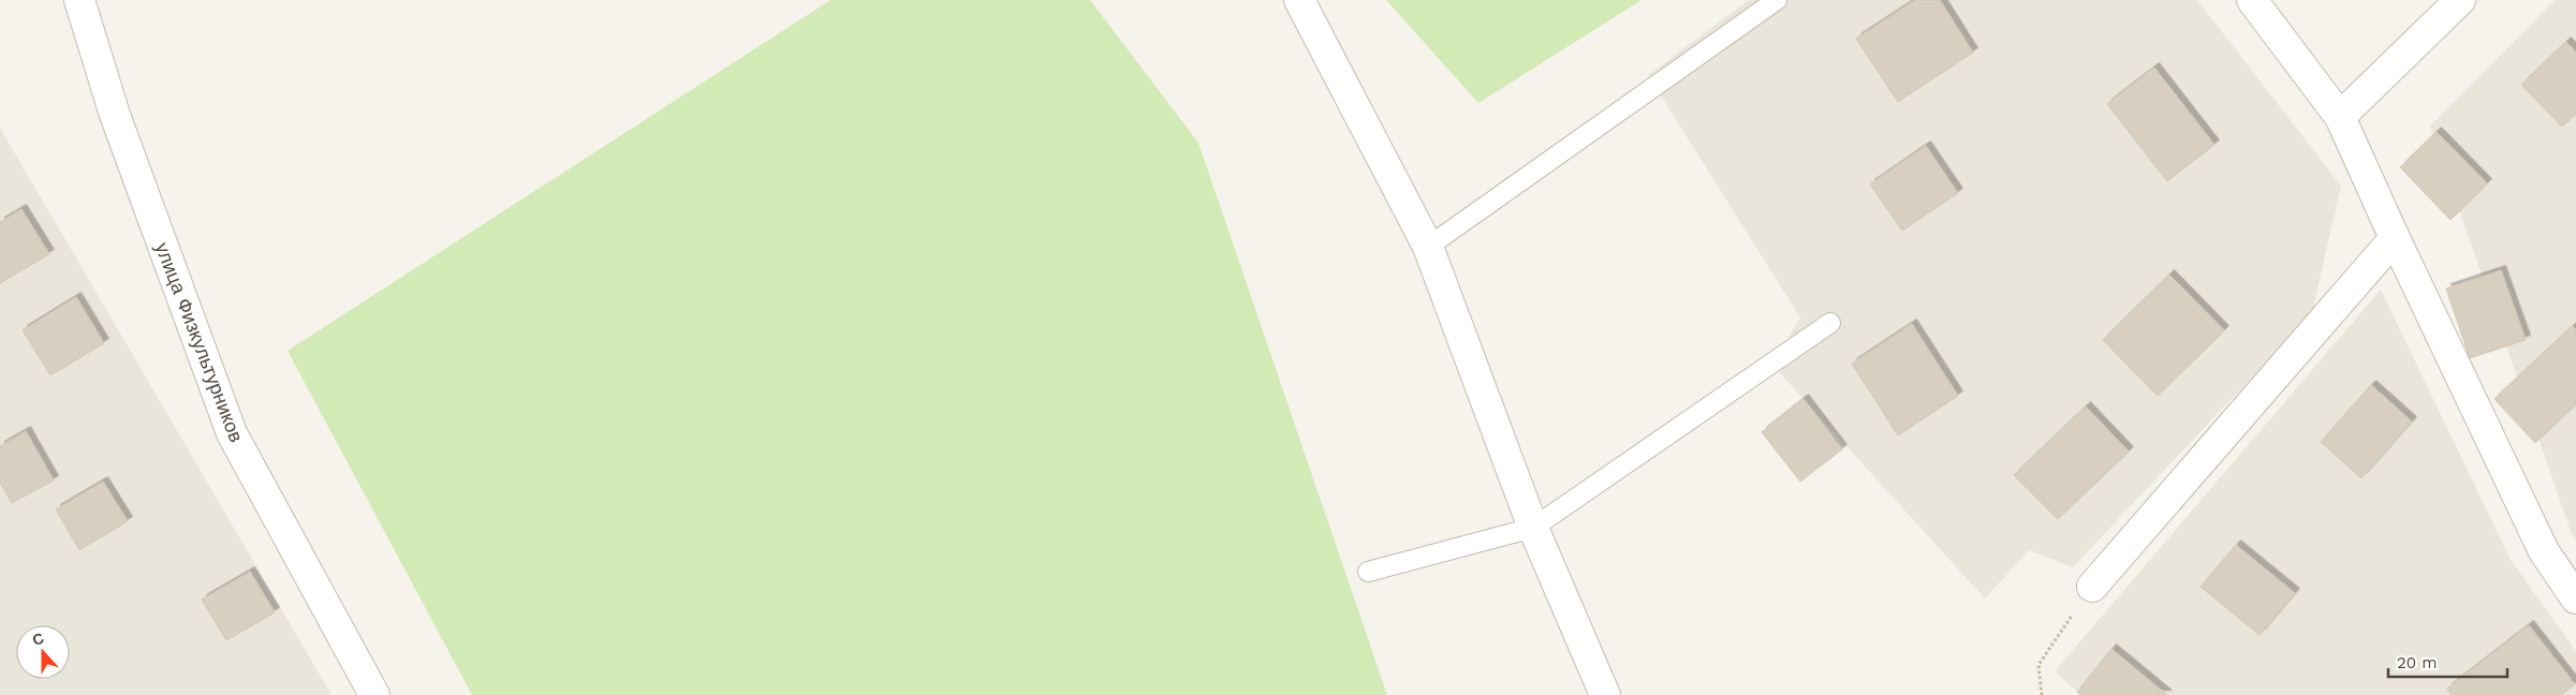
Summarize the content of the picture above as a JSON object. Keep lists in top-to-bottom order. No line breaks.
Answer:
{"streets":{"street":["улица Физкультурников"]},"scale_bar":"20 m","north":"top"}
